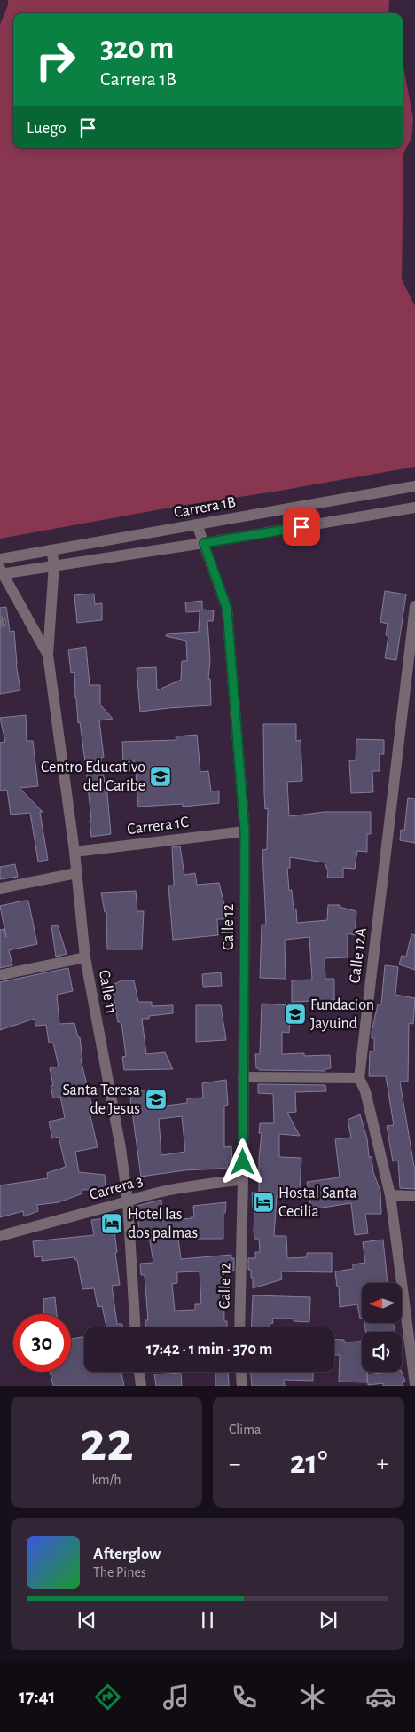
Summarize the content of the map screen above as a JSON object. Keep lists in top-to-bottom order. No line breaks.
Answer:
{"streets":{"street":["Carrera 1B","Carrera 1C","Calle 12","Calle 12A","Calle 11","Carrera 3"]},"crossings":[["Carrera 1B","Calle 12"],["Carrera 1C","Calle 12"],["Carrera 1C","Calle 11"],["Calle 12","Carrera 3"],["Calle 11","Carrera 3"]],"places":{"school or university":["Centro Educativo del Caribe","Fundacion Jayuind","Santa Teresa de Jesus"],"hotel":["Hostal Santa Cecilia","Hotel las dos palmas"]},"north":"left","page":{"turn":["320 m","Carrera 1B"],"then":"Luego","limit":"30","trip":"17:42 · 1 min · 370 m","tile":[["22","km/h"],"Clima"],"heat":["−","21°","+"],"song":["Afterglow","The Pines"],"tabs":"17:41"}}
